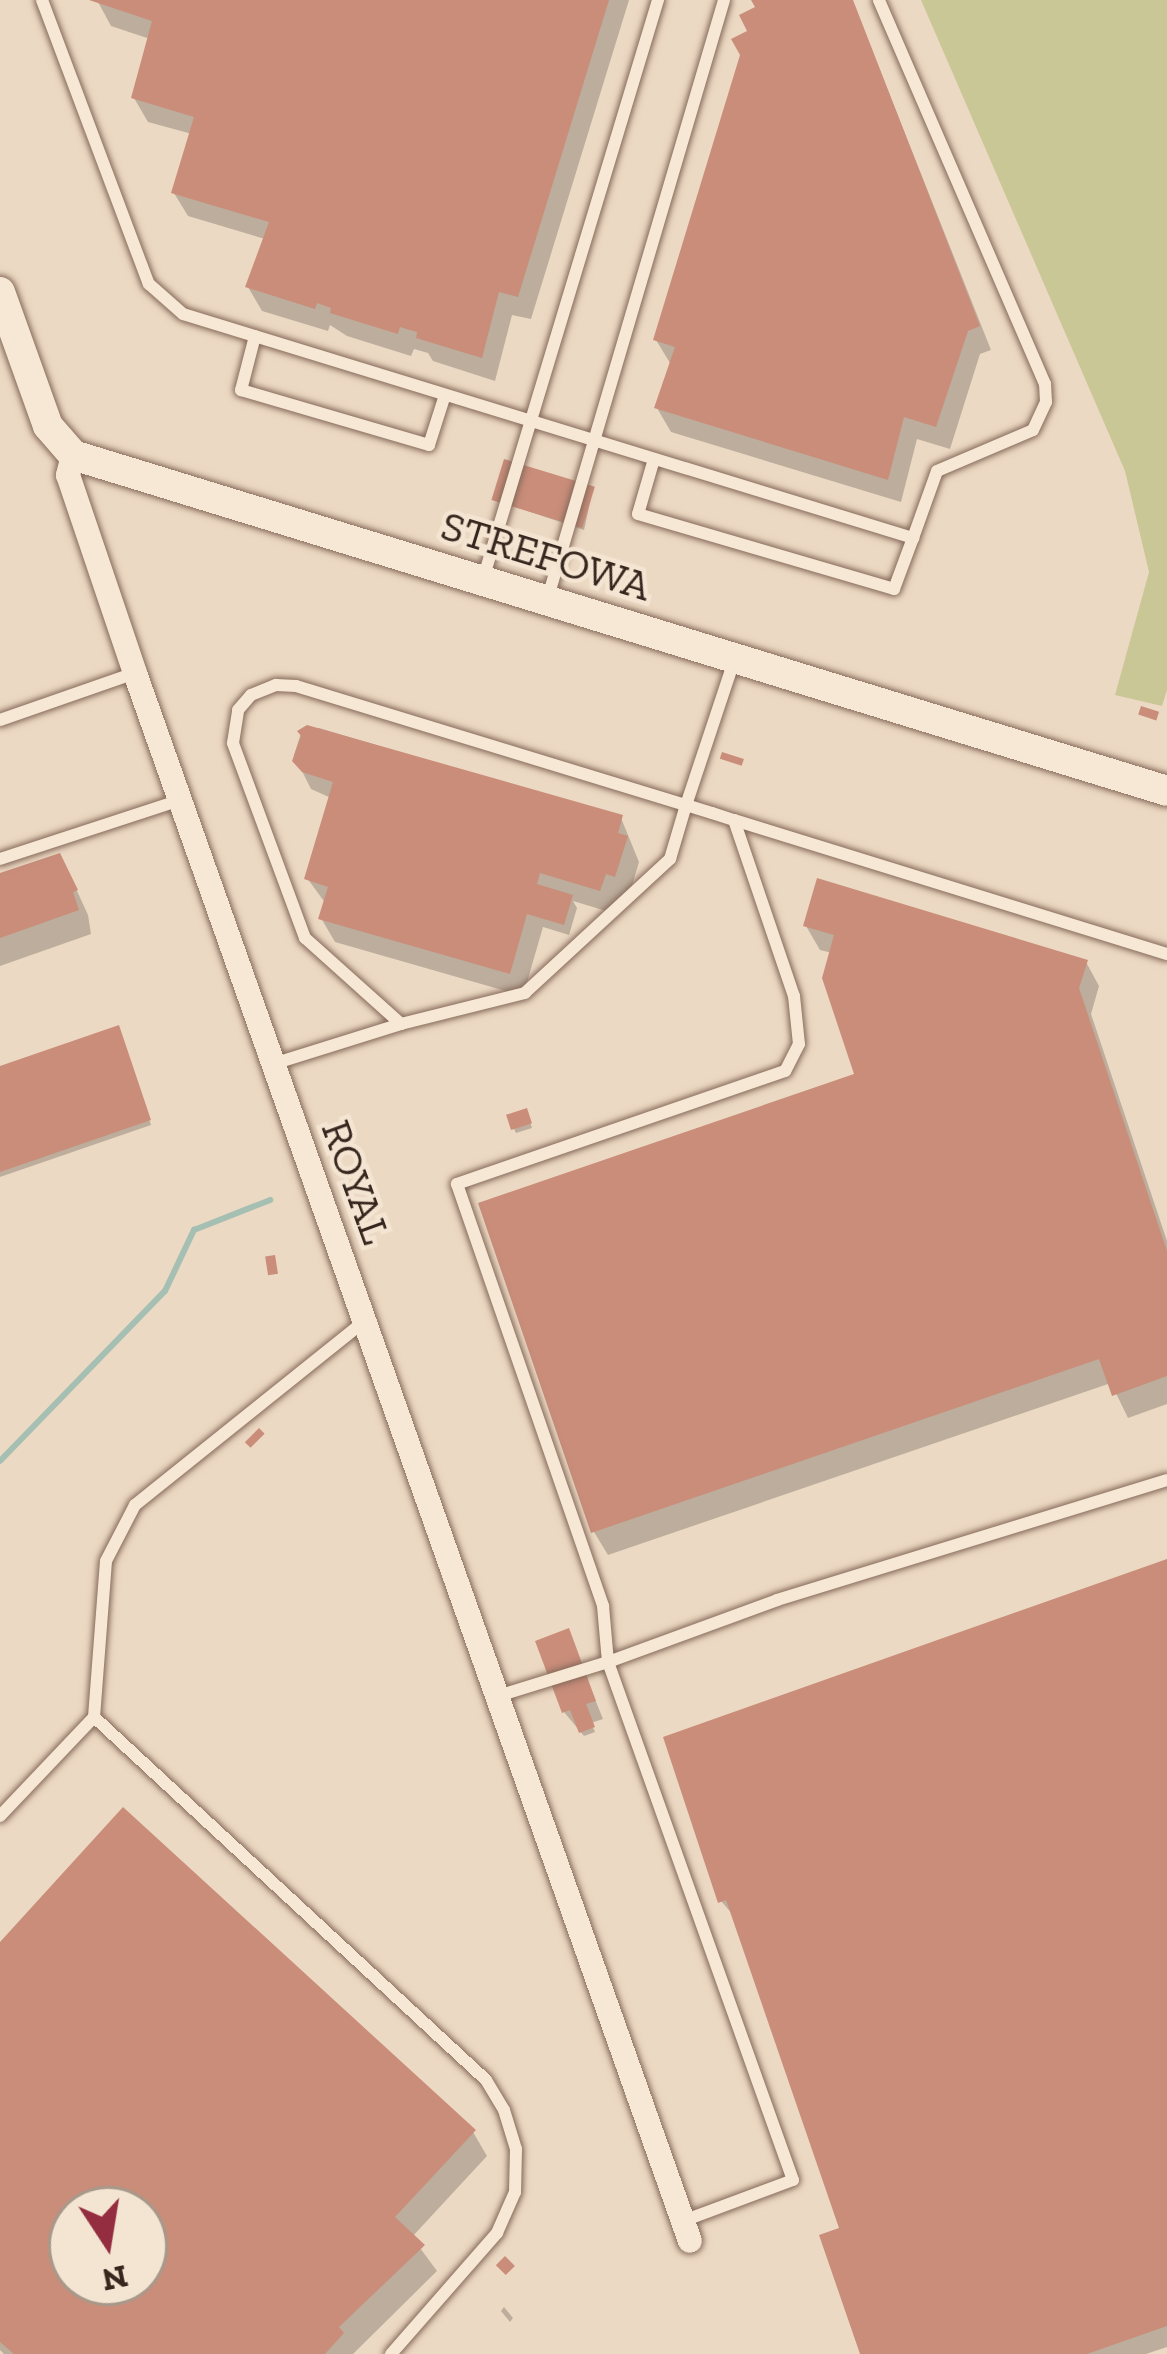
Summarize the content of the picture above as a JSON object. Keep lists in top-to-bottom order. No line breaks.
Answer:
{"streets":{"street":["STREFOWA","ROYAL"]},"crossings":[["STREFOWA","ROYAL"]],"north":"bottom"}
